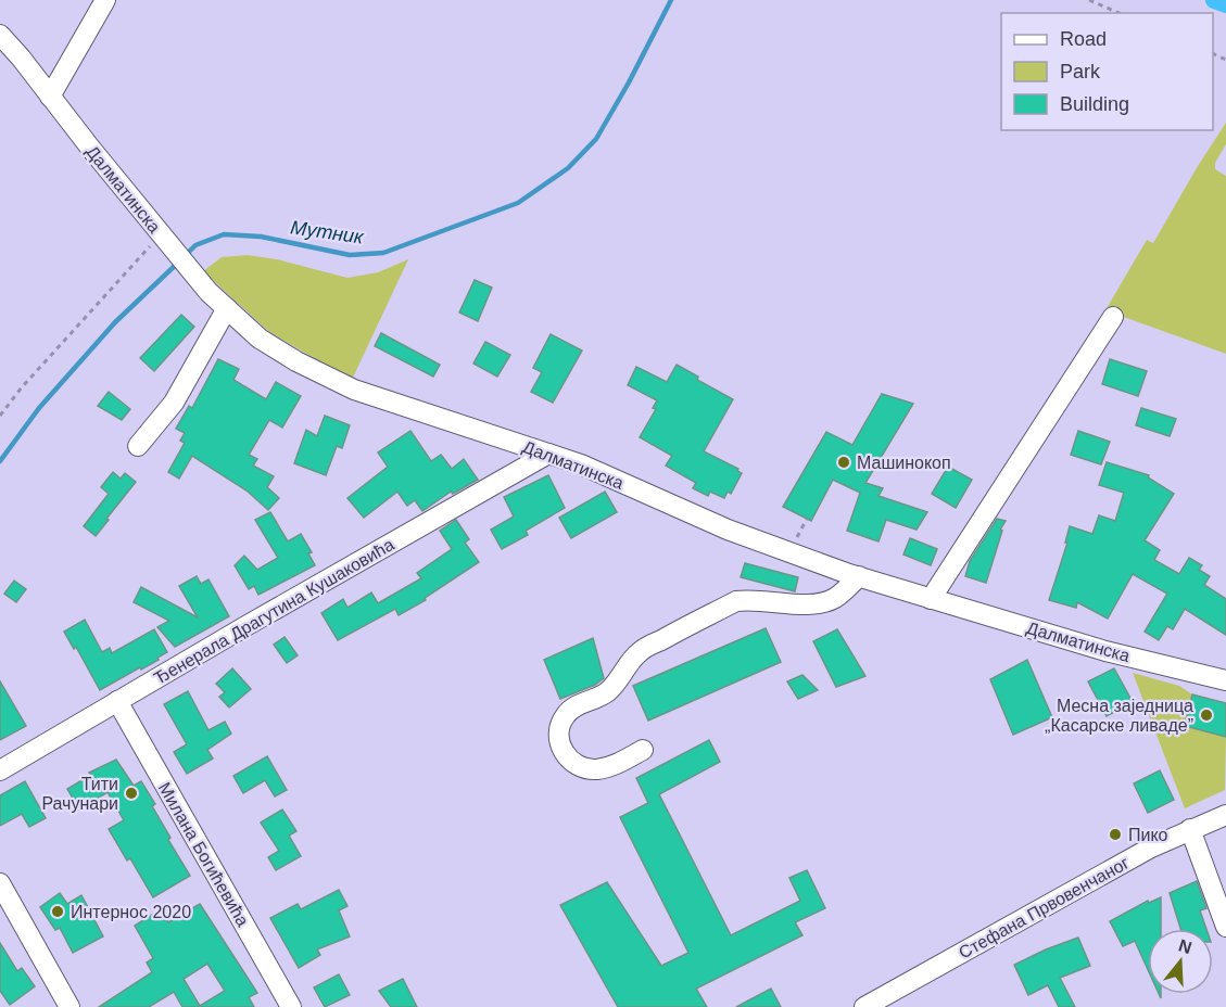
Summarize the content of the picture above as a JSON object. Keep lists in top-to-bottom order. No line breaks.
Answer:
{"streets":{"street":["Далматинска","Ђенерала Драгутина Кушаковића","Милана Богићевића","Стефана Првовенчаног"]},"crossings":[["Далматинска","Ђенерала Драгутина Кушаковића"],["Ђенерала Драгутина Кушаковића","Милана Богићевића"]],"water":["Мутник"],"places":["Машинокоп","Месна заједница „Касарске ливаде”","Тити Рачунари","Пико","Интернос 2020"],"legend":["Road","Park","Building"],"north":"top"}
